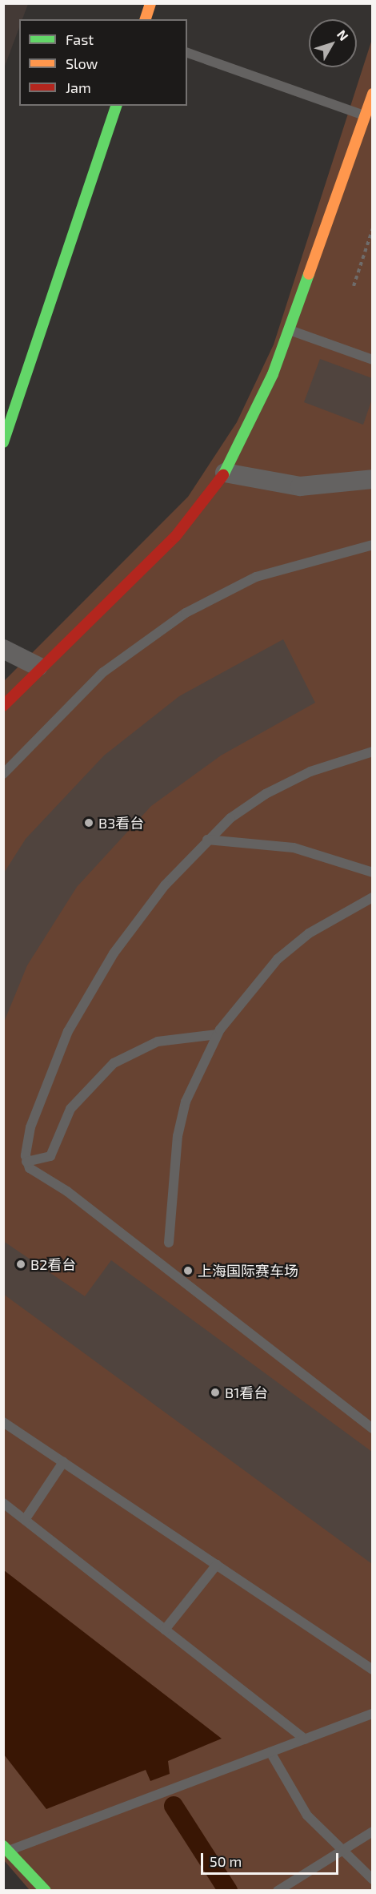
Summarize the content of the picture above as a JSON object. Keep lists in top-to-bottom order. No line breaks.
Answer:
{"places":["B3看台","B2看台","上海国际赛车场","B1看台"],"legend":["Fast","Slow","Jam"],"scale_bar":"50 m","north":"top right"}
